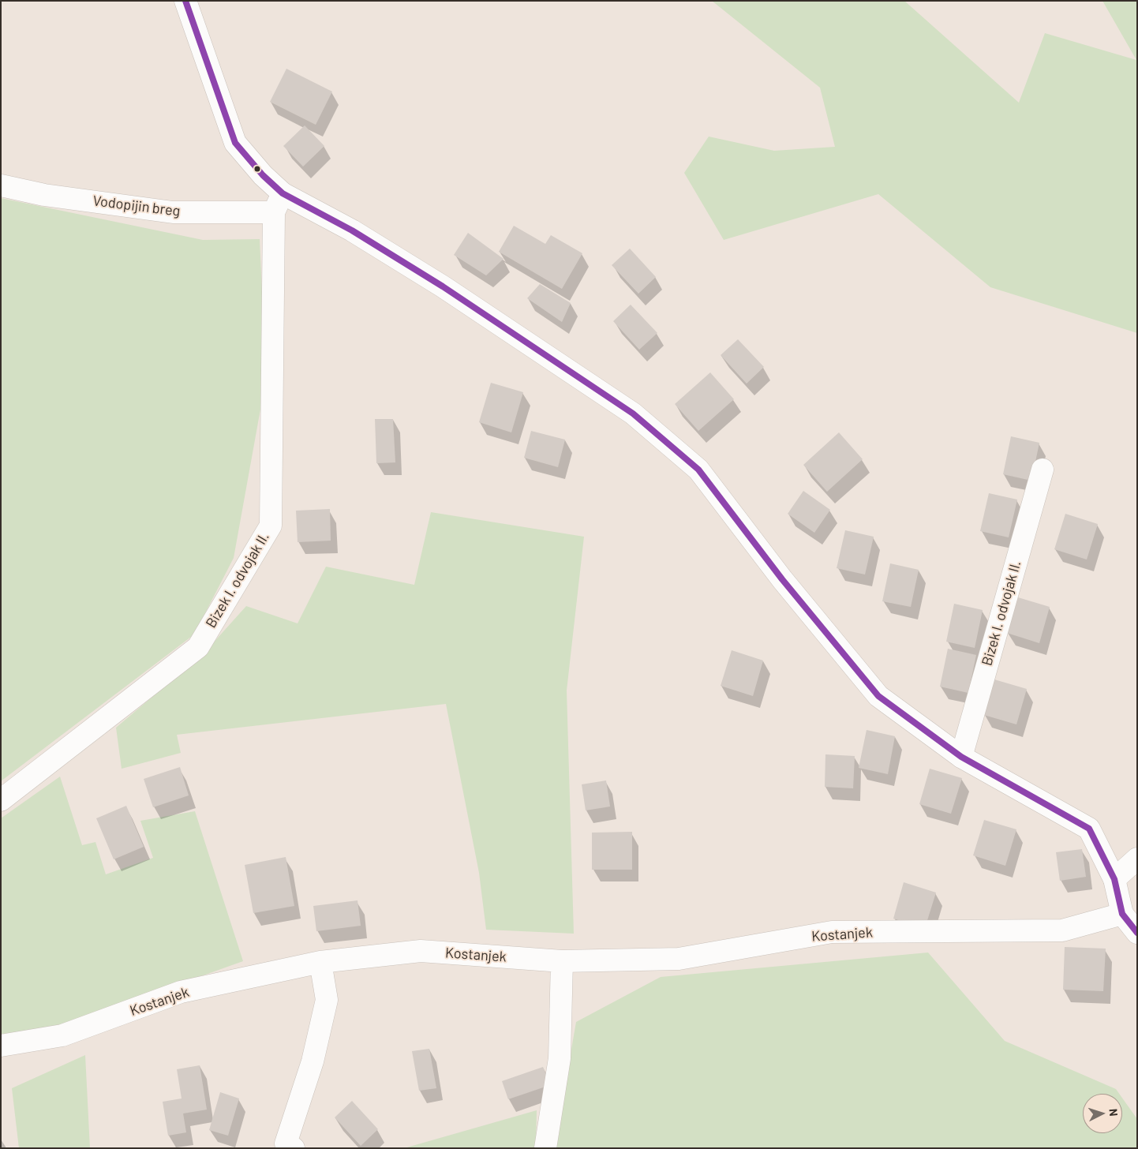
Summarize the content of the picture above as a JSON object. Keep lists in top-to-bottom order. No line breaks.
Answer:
{"streets":{"street":["Vodopijin breg","Bizek I. odvojak II.","Kostanjek"]},"crossings":[["Vodopijin breg","Bizek I. odvojak II."]],"north":"right"}
